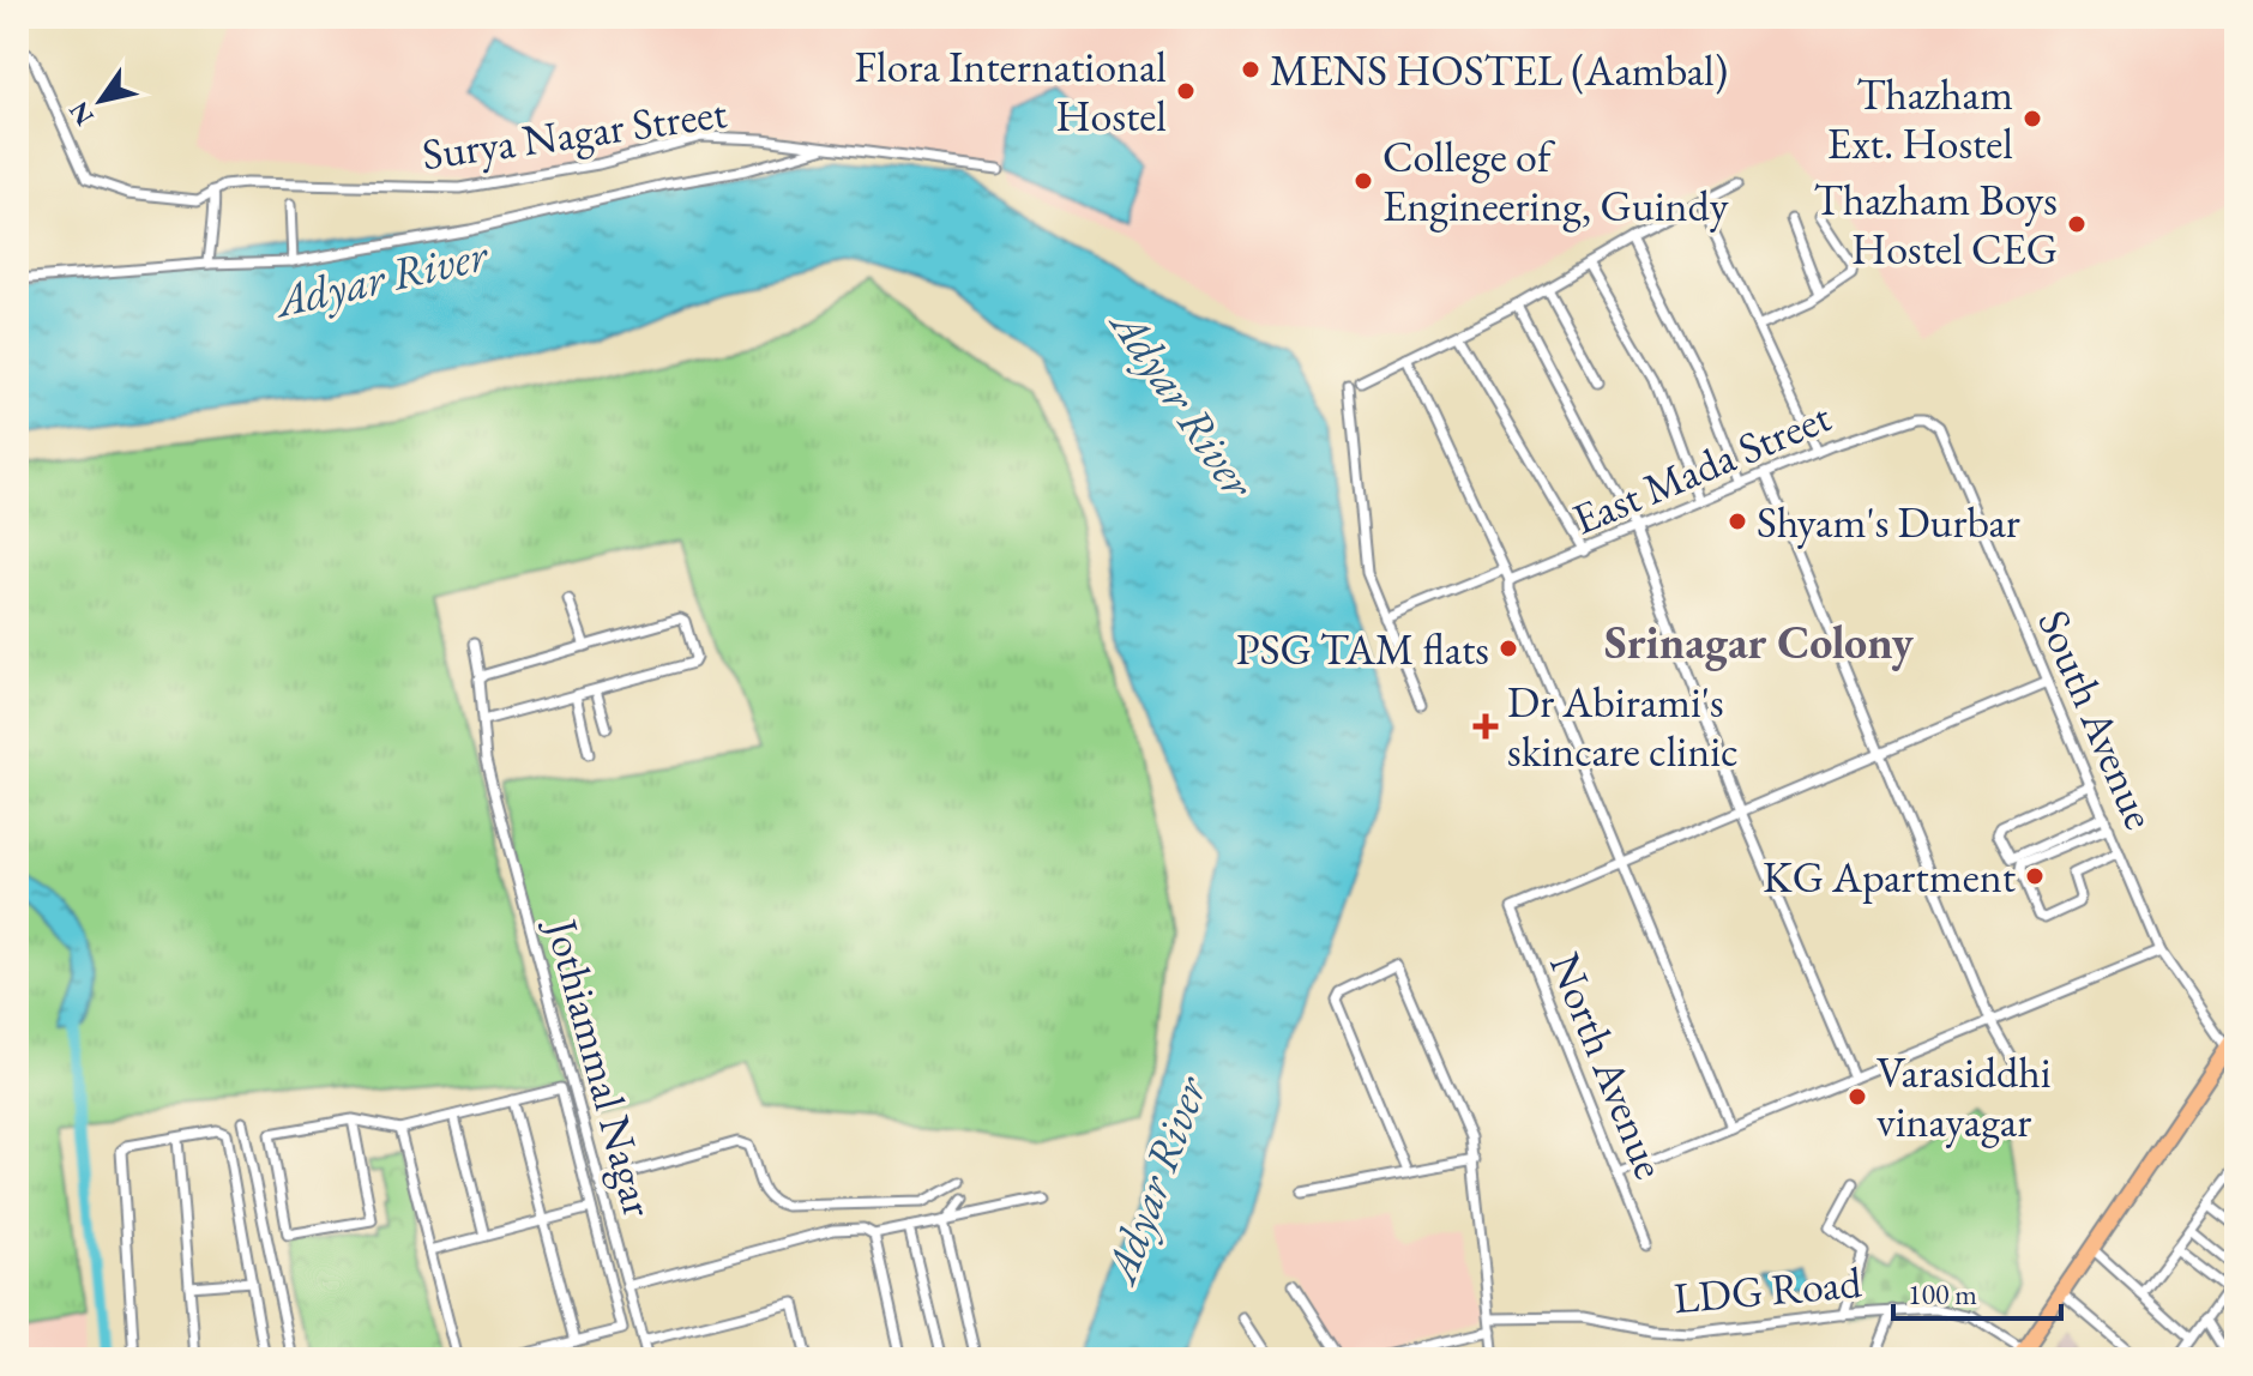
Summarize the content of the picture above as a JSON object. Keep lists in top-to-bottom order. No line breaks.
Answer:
{"streets":{"street":["Surya Nagar Street","East Mada Street","South Avenue","North Avenue","Jothiammal Nagar","LDG Road"]},"crossings":[["East Mada Street","South Avenue"]],"districts":["Srinagar Colony"],"water":["Adyar River"],"places":{"other":["MENS HOSTEL (Aambal)","Flora International Hostel","Thazham Ext. Hostel","College of Engineering, Guindy","Thazham Boys Hostel CEG","Shyam's Durbar","PSG TAM flats","KG Apartment","Varasiddhi vinayagar"],"health":["Dr Abirami's skincare clinic"]},"scale_bar":"100 m","north":"bottom left"}
